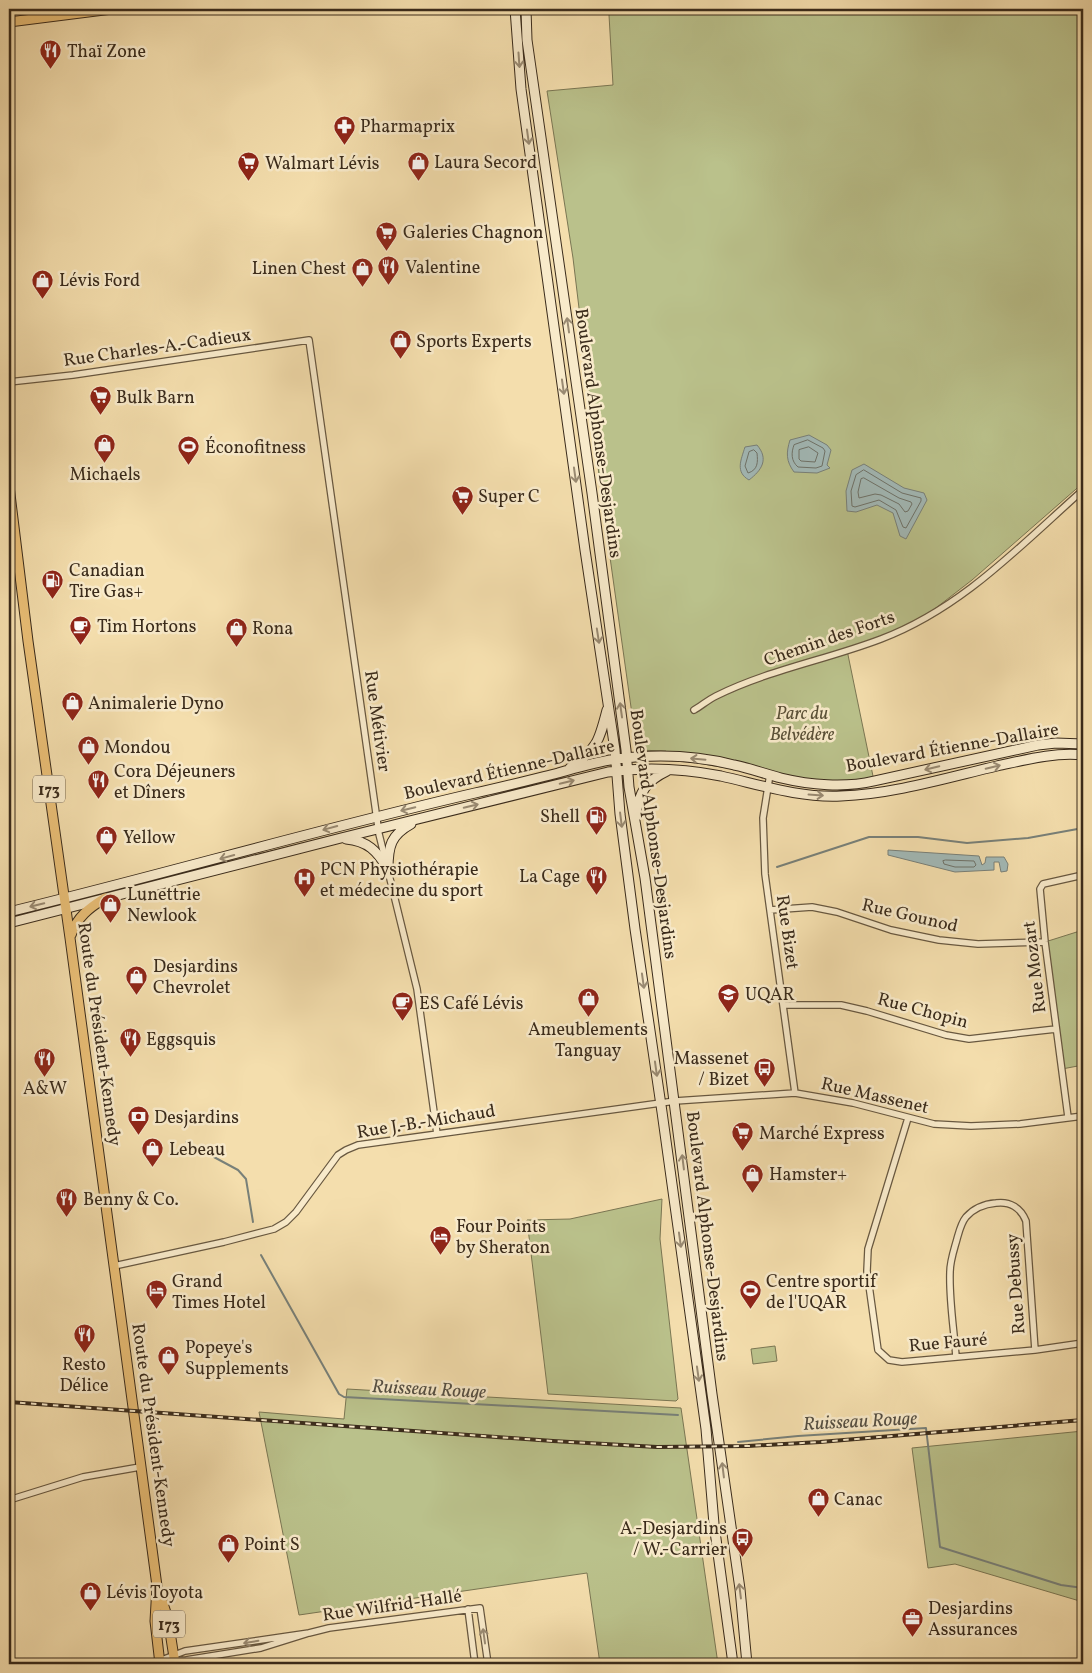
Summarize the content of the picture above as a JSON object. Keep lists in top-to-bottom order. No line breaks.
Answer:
{"streets":{"main road":["Boulevard Alphonse-Desjardins","Boulevard Étienne-Dallaire","173","Route du Président-Kennedy"],"street":["Rue Charles-A.-Cadieux","Chemin des Forts","Rue Métivier","Rue Gounod","Rue Bizet","Rue Mozart","Rue Chopin","Rue Massenet","Rue J.-B.-Michaud","Rue Debussy","Rue Fauré","Rue Wilfrid-Hallé"]},"crossings":[["Rue Charles-A.-Cadieux","Rue Métivier"],["Boulevard Alphonse-Desjardins","Boulevard Étienne-Dallaire"],["Boulevard Alphonse-Desjardins","Rue Massenet"],["Boulevard Alphonse-Desjardins","Rue J.-B.-Michaud"],["Rue Métivier","Boulevard Étienne-Dallaire"],["Rue Métivier","Rue J.-B.-Michaud"],["Boulevard Étienne-Dallaire","Rue Bizet"],["Boulevard Étienne-Dallaire","Route du Président-Kennedy"],["Rue Gounod","Rue Bizet"],["Rue Gounod","Rue Mozart"],["Rue Bizet","Rue Chopin"],["Rue Bizet","Rue Massenet"],["Rue Mozart","Rue Chopin"],["Rue Mozart","Rue Massenet"],["Route du Président-Kennedy","Rue J.-B.-Michaud"],["Route du Président-Kennedy","Rue Wilfrid-Hallé"],["Rue Massenet","Rue J.-B.-Michaud"],["Rue Massenet","Rue Fauré"],["Rue Debussy","Rue Fauré"]],"water":["Ruisseau Rouge"],"parks":["Parc du Belvédère"],"places":{"restaurant":["Thaï Zone","Valentine","Cora Déjeuners et Dîners","La Cage","Eggsquis","A&W","Benny & Co.","Resto Délice"],"pharmacy":["Pharmaprix"],"shop":["Laura Secord","Linen Chest","Lévis Ford","Sports Experts","Michaels","Rona","Animalerie Dyno","Mondou","Yellow","Lunettrie Newlook","Desjardins Chevrolet","Ameublements Tanguay","Lebeau","Hamster+","Popeye's Supplements","Canac","Point S","Lévis Toyota"],"supermarket":["Walmart Lévis","Galeries Chagnon","Bulk Barn","Super C","Marché Express"],"sports":["Éconofitness","Centre sportif de l'UQAR"],"fuel station":["Canadian Tire Gas+","Shell"],"cafe":["Tim Hortons","ES Café Lévis"],"hospital":["PCN Physiothérapie et médecine du sport"],"school or university":["UQAR"],"bus stop":["Massenet / Bizet","A.-Desjardins / W.-Carrier"],"bank":["Desjardins"],"hotel":["Four Points by Sheraton","Grand Times Hotel"],"office":["Desjardins Assurances"]}}
